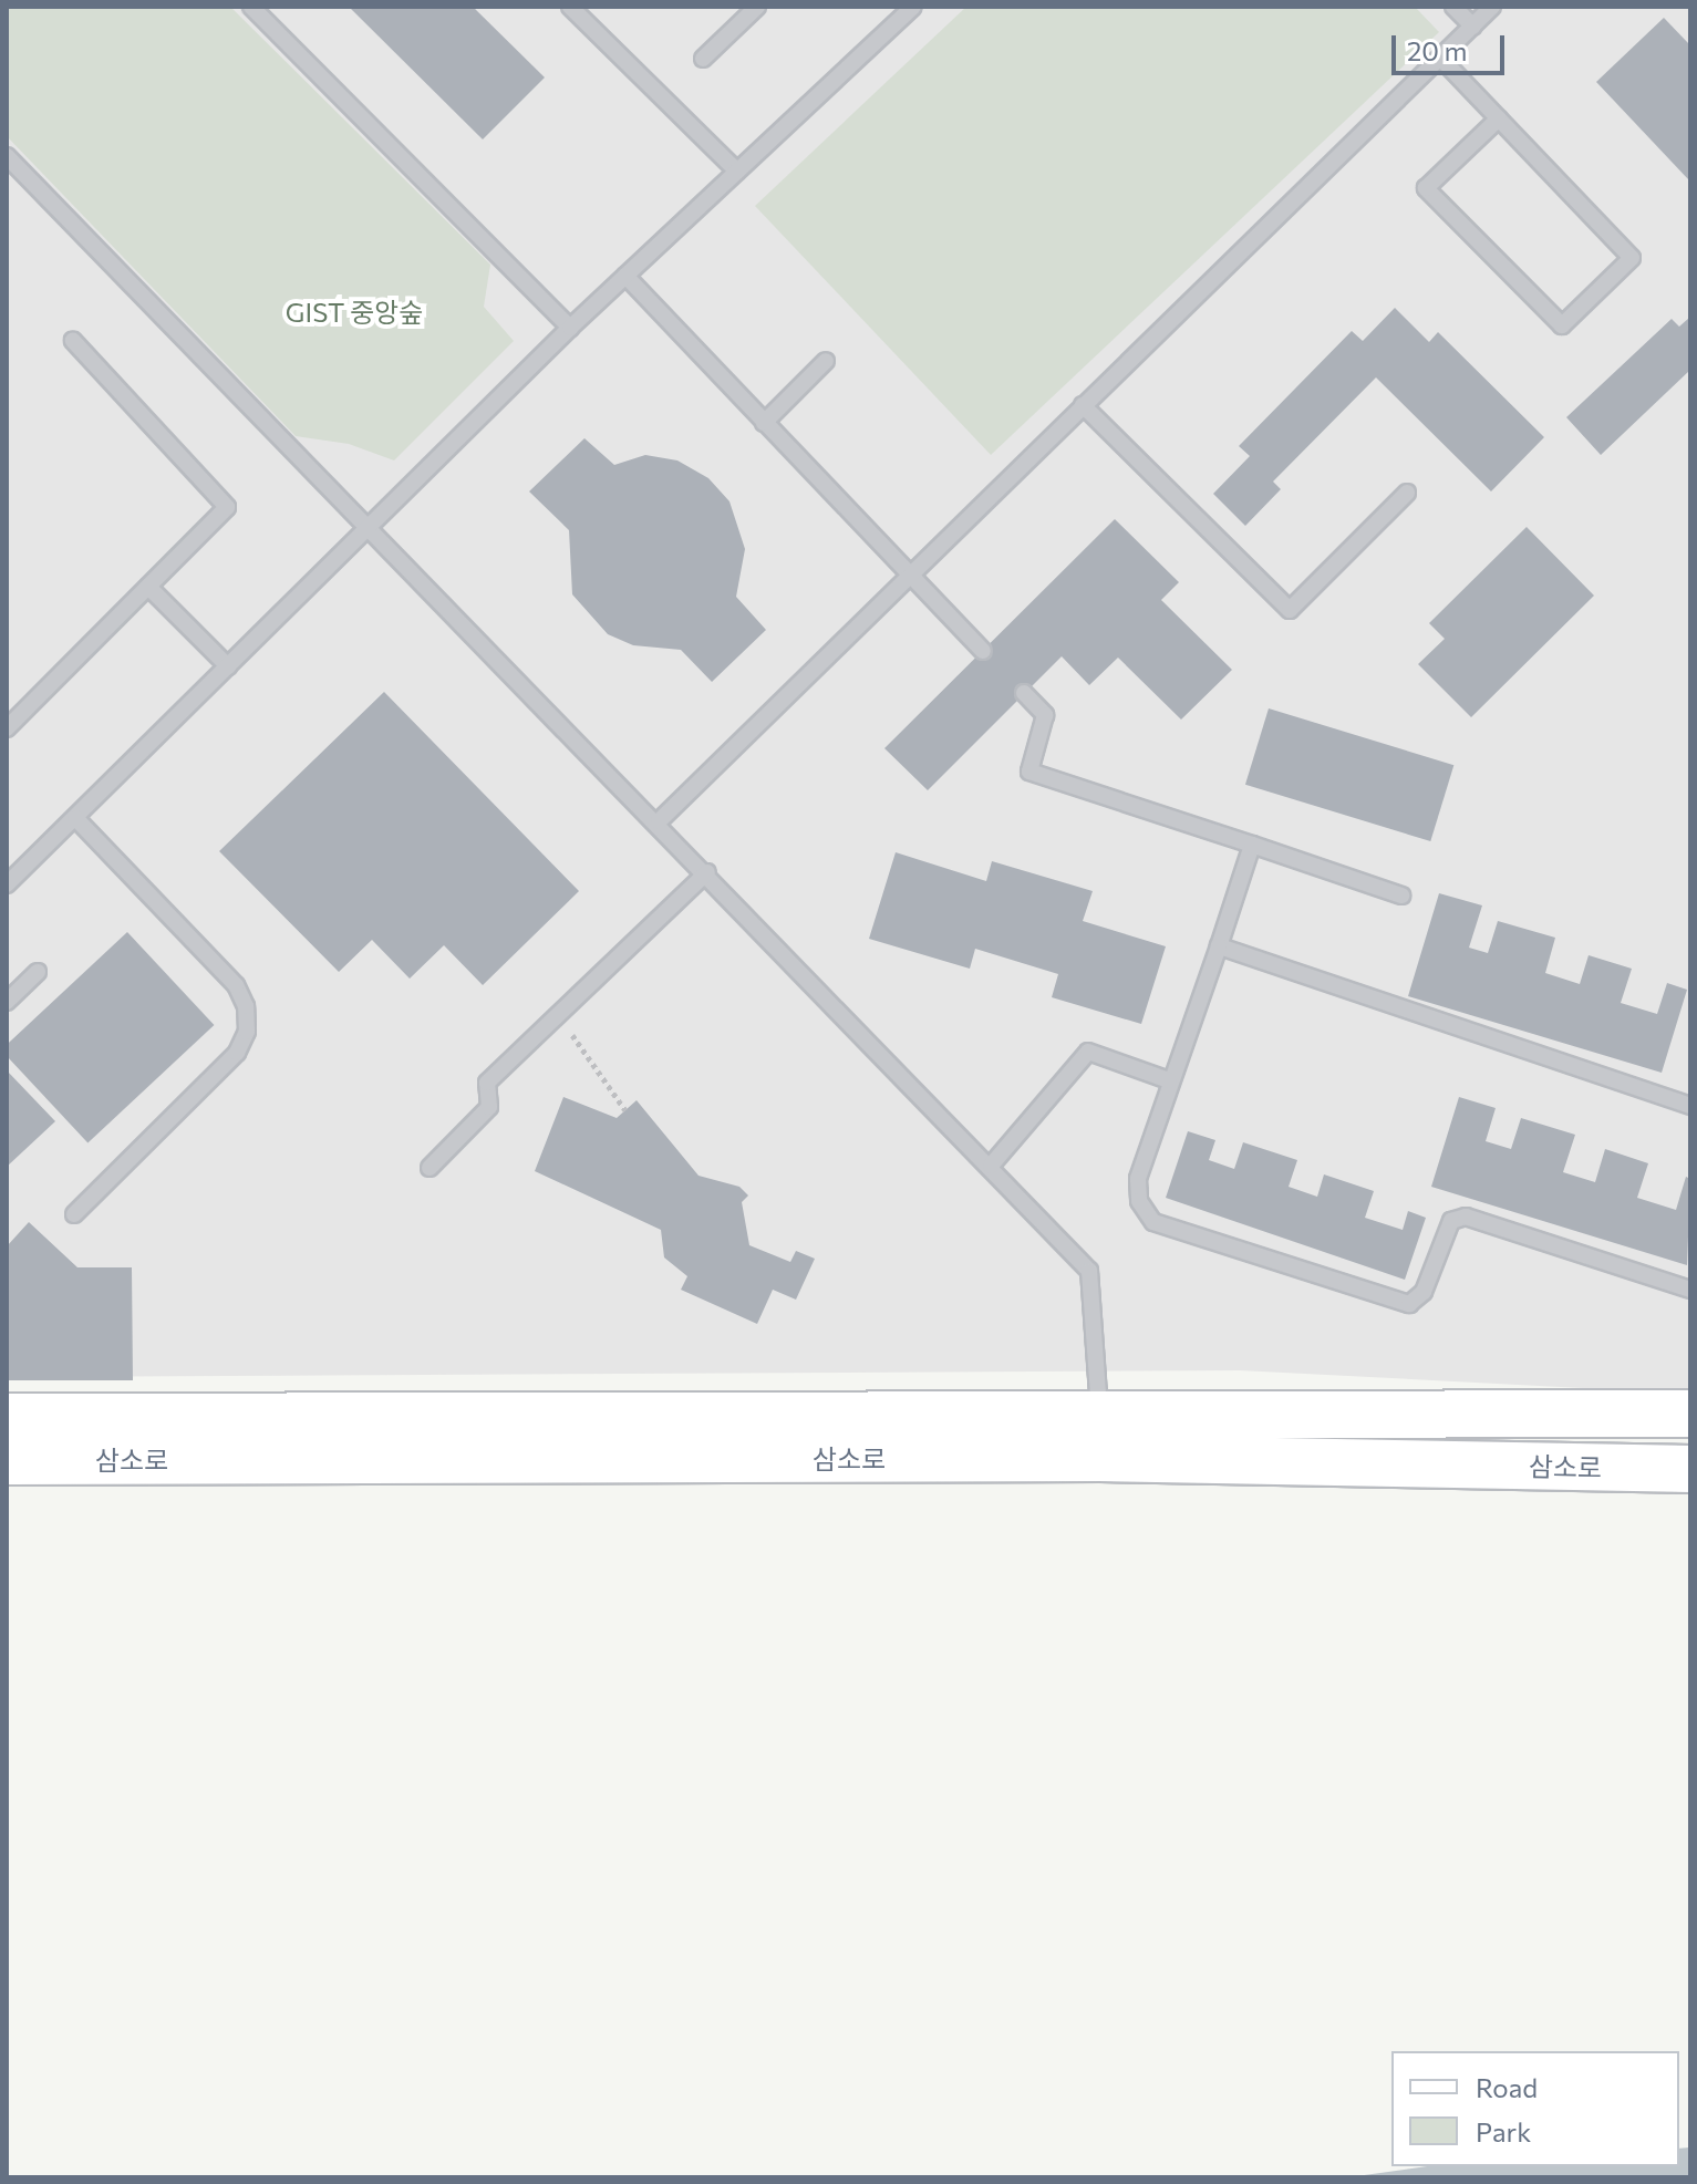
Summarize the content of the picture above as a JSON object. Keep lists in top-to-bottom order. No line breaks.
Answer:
{"streets":{"street":["삼소로"]},"parks":["GIST 중앙숲"],"legend":["Road","Park"],"scale_bar":"20 m"}
